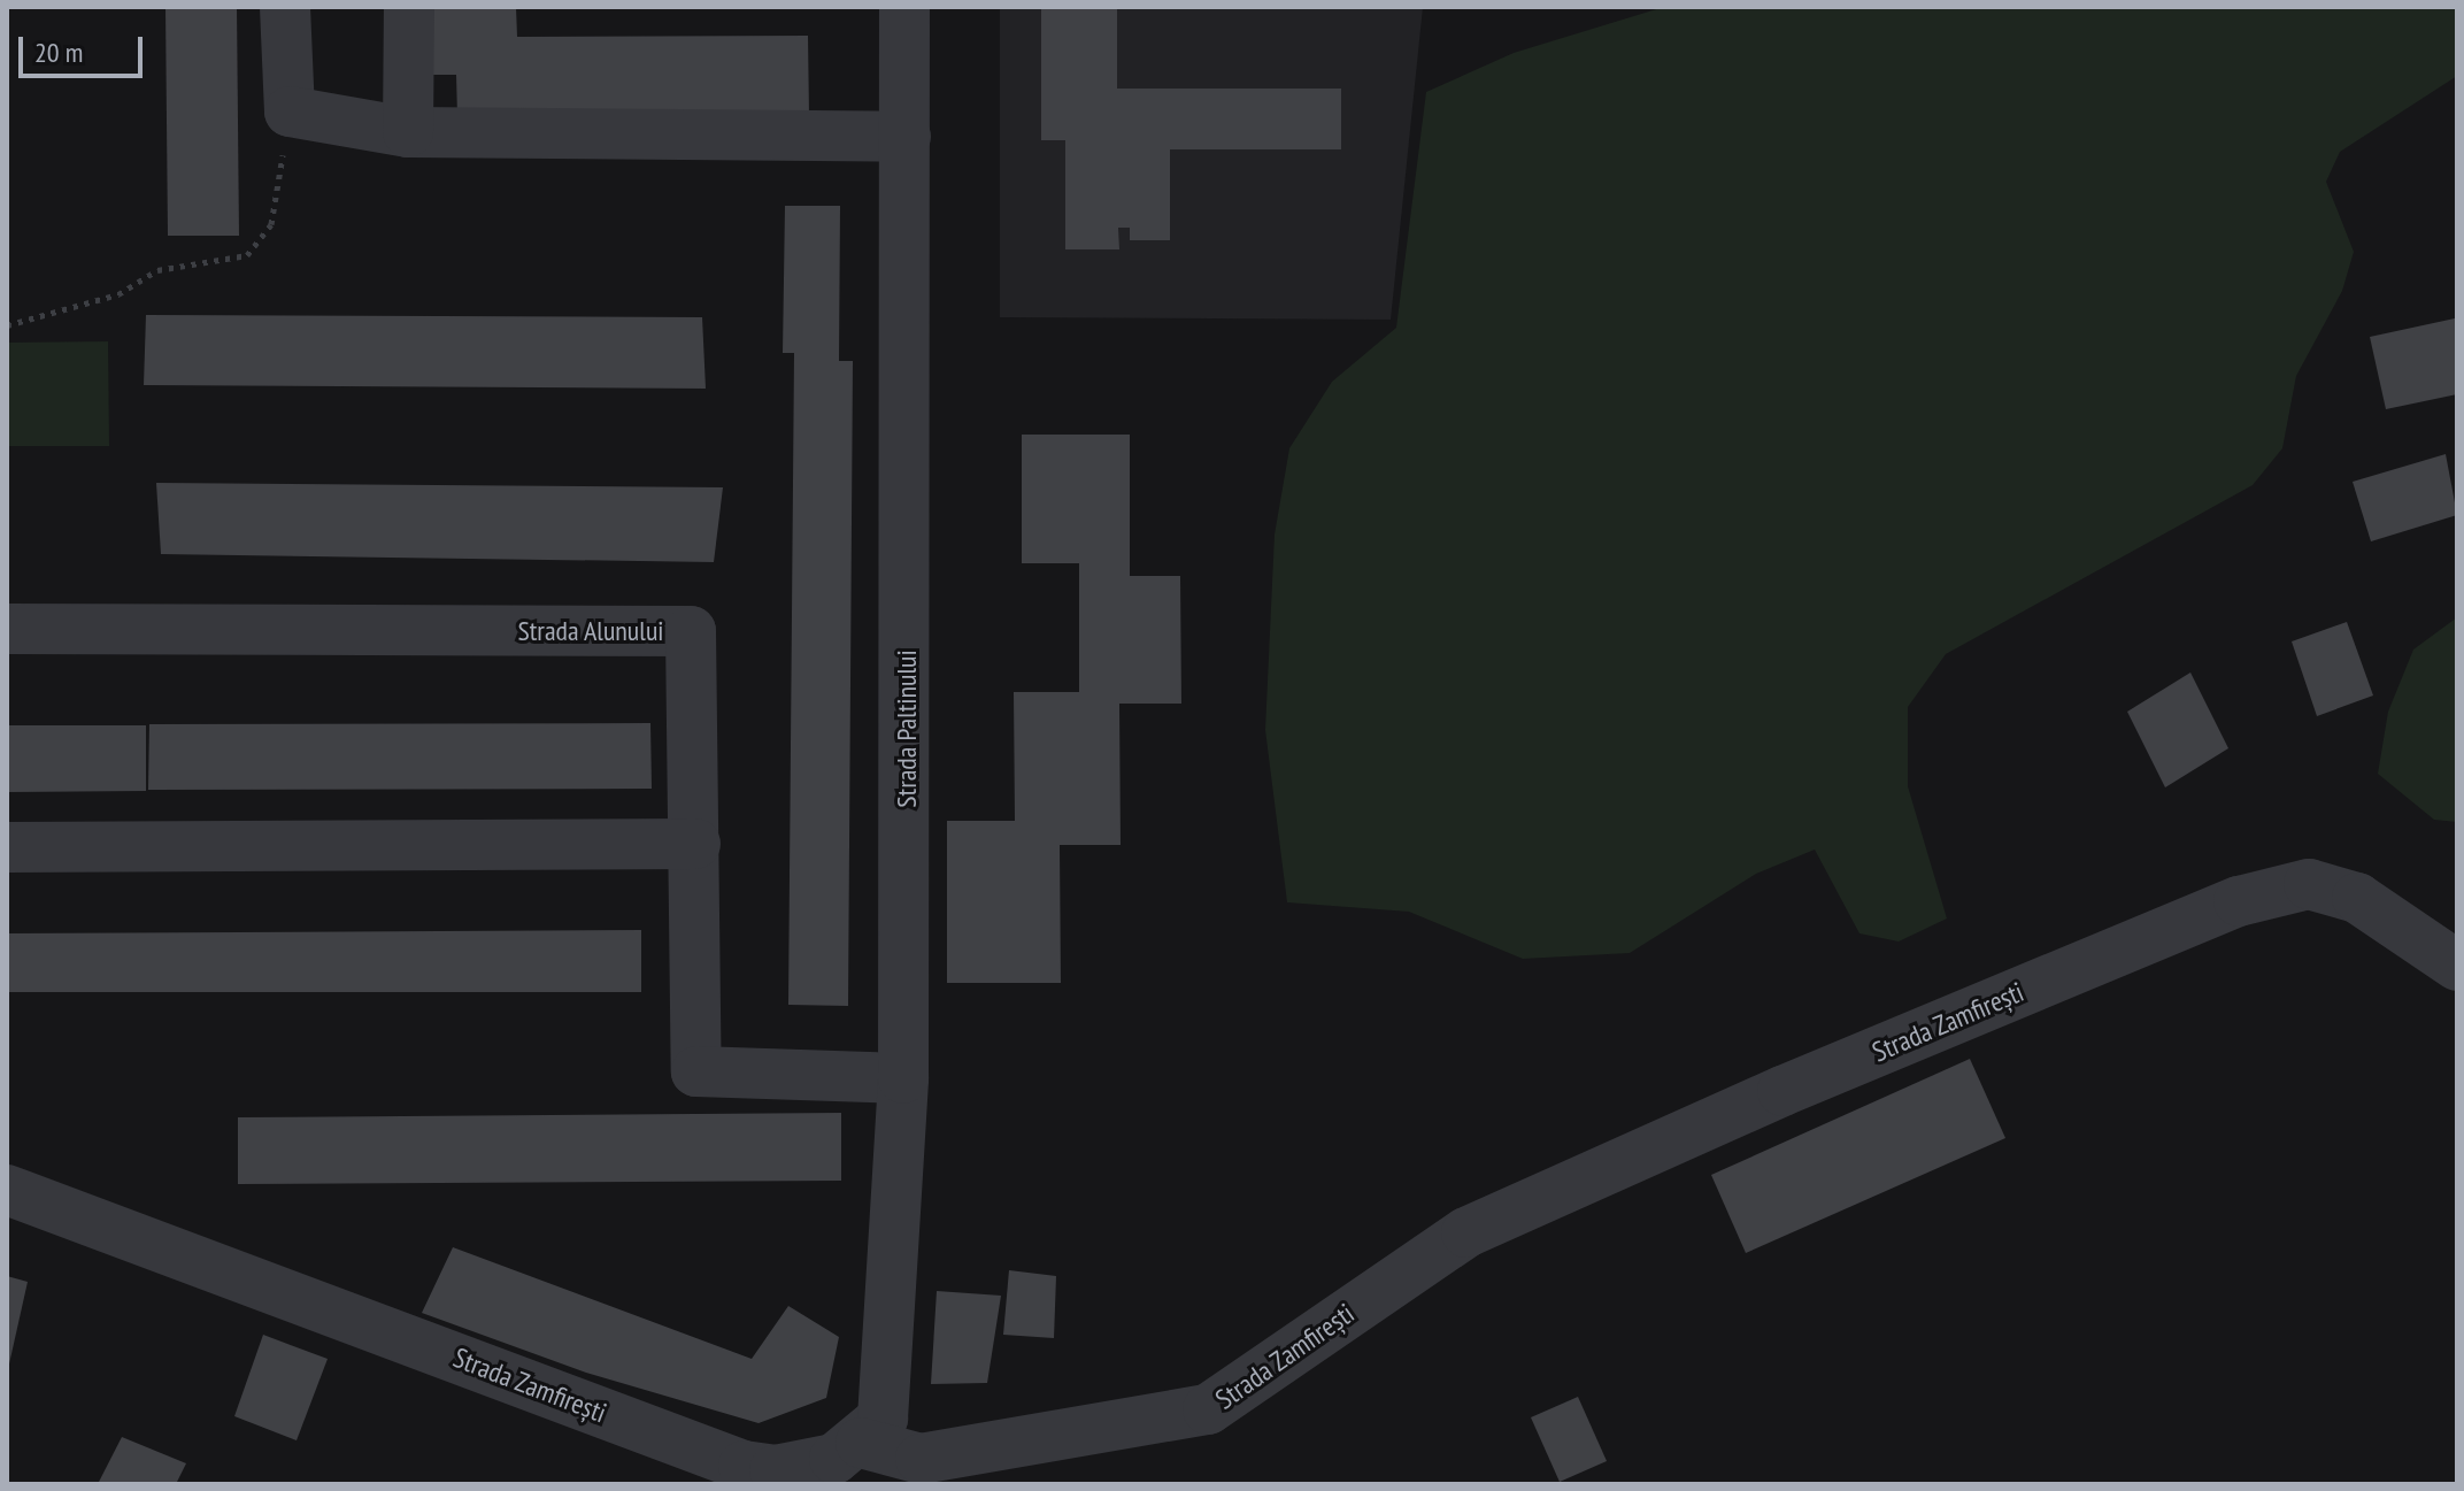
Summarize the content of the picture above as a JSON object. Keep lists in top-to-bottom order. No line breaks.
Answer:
{"streets":{"street":["Strada Alunului","Strada Paltinului","Strada Zamfirești"]},"crossings":[["Strada Alunului","Strada Paltinului"],["Strada Paltinului","Strada Zamfirești"]],"scale_bar":"20 m"}
